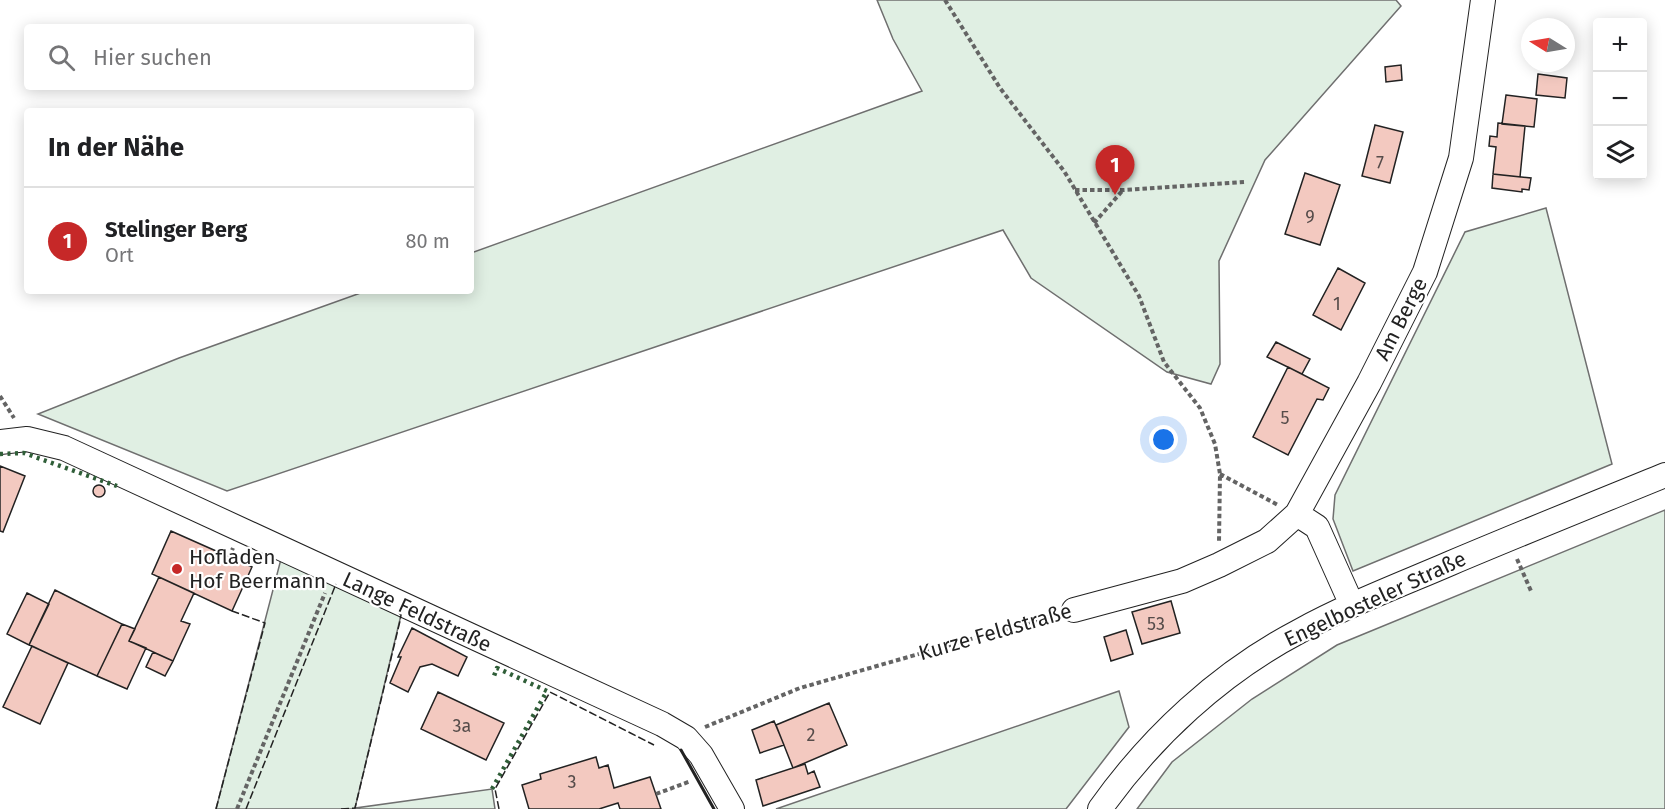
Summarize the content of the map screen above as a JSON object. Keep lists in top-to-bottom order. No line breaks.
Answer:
{"streets":{"street":["Am Berge","Engelbosteler Straße","Lange Feldstraße","Kurze Feldstraße"]},"crossings":[["Am Berge","Kurze Feldstraße"],["Lange Feldstraße","Kurze Feldstraße"]],"places":["Hofladen Hof Beermann"],"house_numbers":["7","9","1","5","53","3a","2","3"],"north":"left","page":{"map_buttons":["+","−"],"search":"Hier suchen","heading":"In der Nähe","pins":"1","list":[{"mark":"1","name":"Stelinger Berg","note":"Ort","value":"80 m"}]}}
